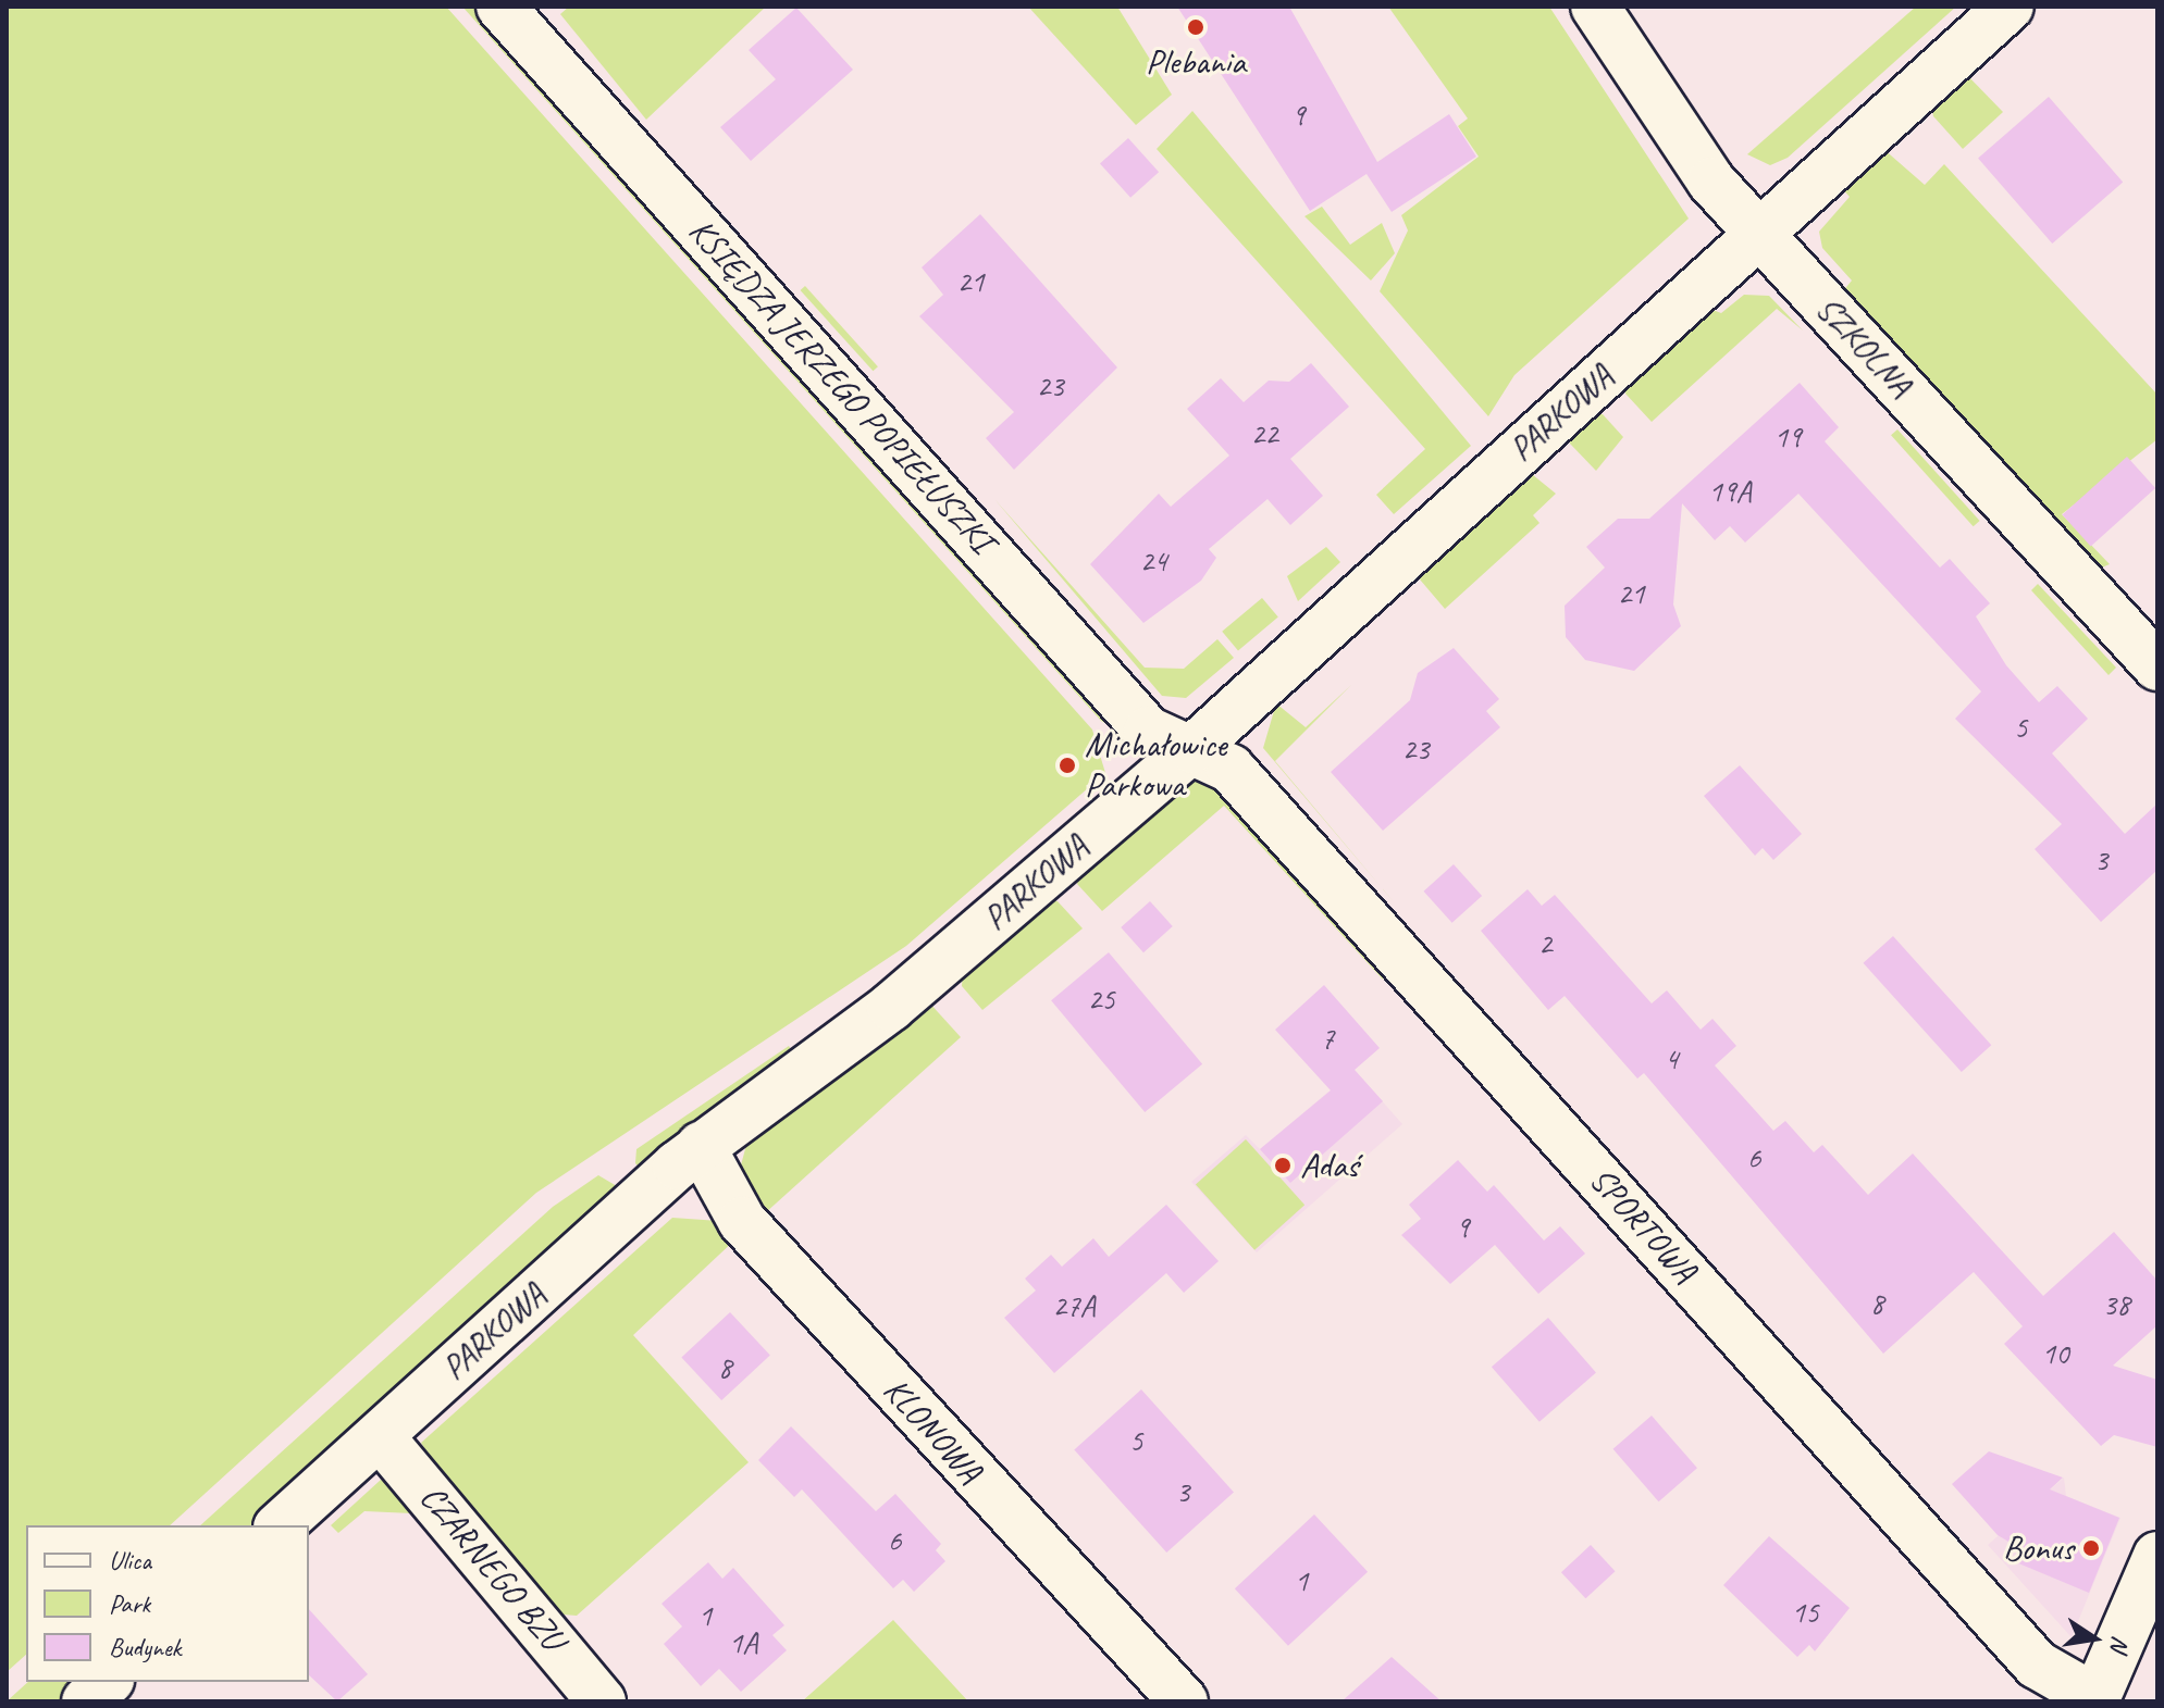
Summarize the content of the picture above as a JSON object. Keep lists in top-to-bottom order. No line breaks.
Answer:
{"streets":{"street":["SZKOLNA","KSIĘDZA JERZEGO POPIEŁUSZKI","PARKOWA","SPORTOWA","KLONOWA","CZARNEGO BZU"]},"crossings":[["SZKOLNA","PARKOWA"],["KSIĘDZA JERZEGO POPIEŁUSZKI","PARKOWA"],["KSIĘDZA JERZEGO POPIEŁUSZKI","SPORTOWA"],["PARKOWA","SPORTOWA"],["PARKOWA","KLONOWA"],["PARKOWA","CZARNEGO BZU"]],"places":["Plebania","Michałowice Parkowa","Adaś","Bonus"],"house_numbers":["9","21","23","22","19","19A","24","21","5","23","3","2","25","7","4","6","9","8","38","27A","10","8","5","3","6","1","15","1","1A"],"legend":["Ulica","Park","Budynek"],"north":"right"}
